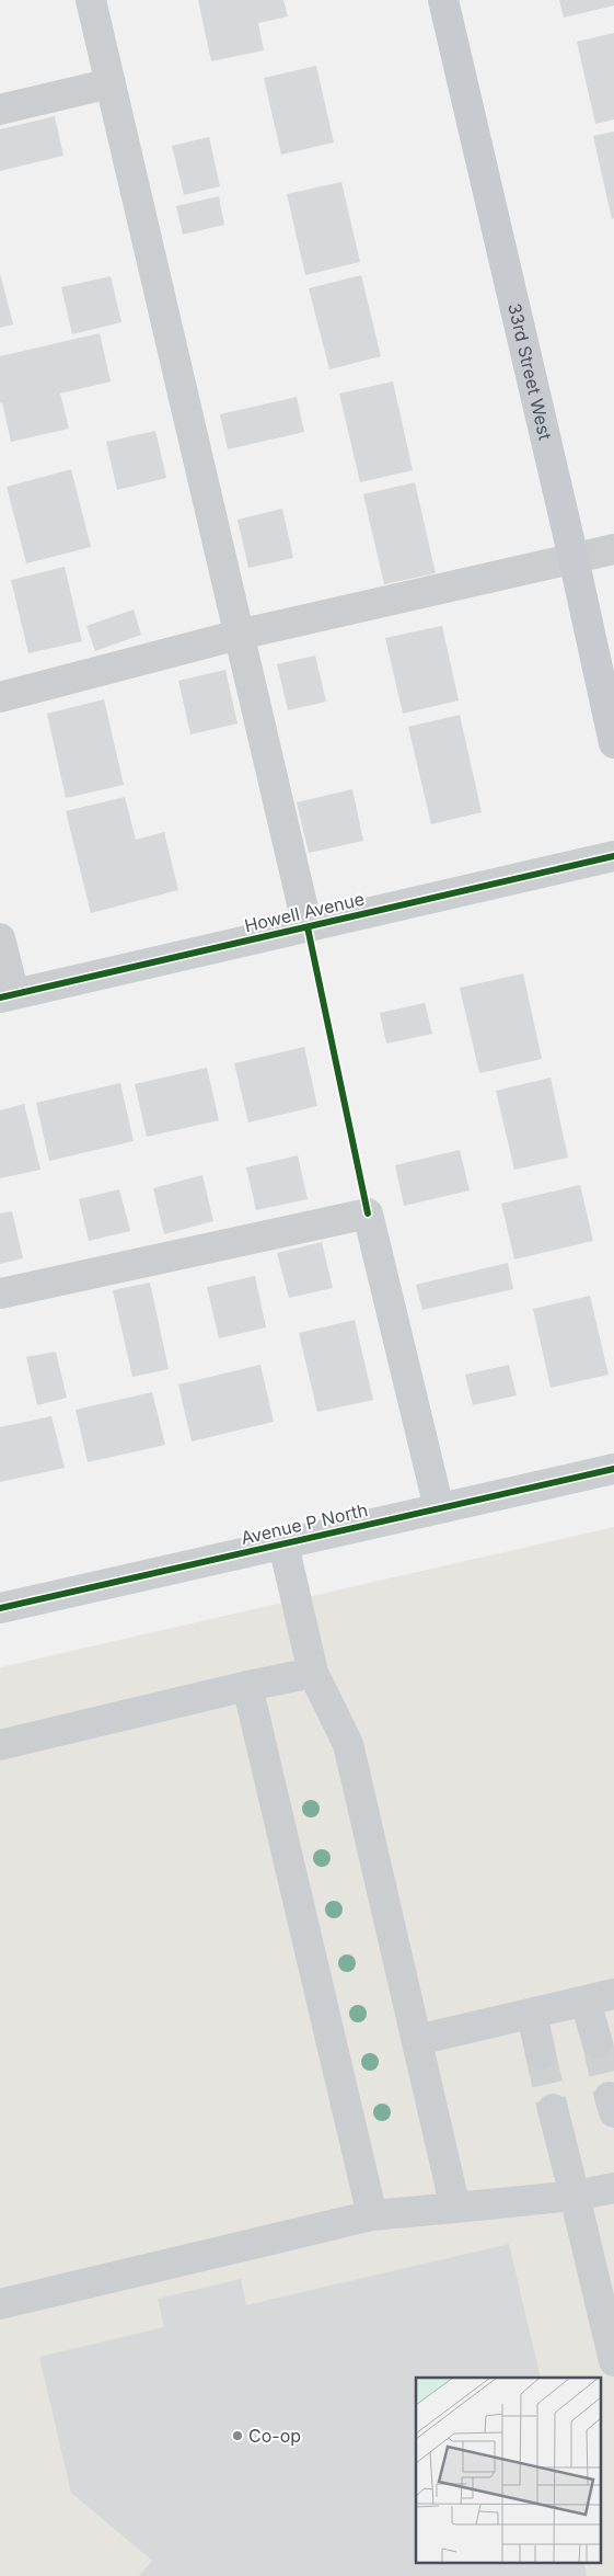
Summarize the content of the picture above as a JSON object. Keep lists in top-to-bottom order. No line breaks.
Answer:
{"streets":{"main road":["33rd Street West"],"street":["Howell Avenue","Avenue P North"]},"places":["Co-op"]}
